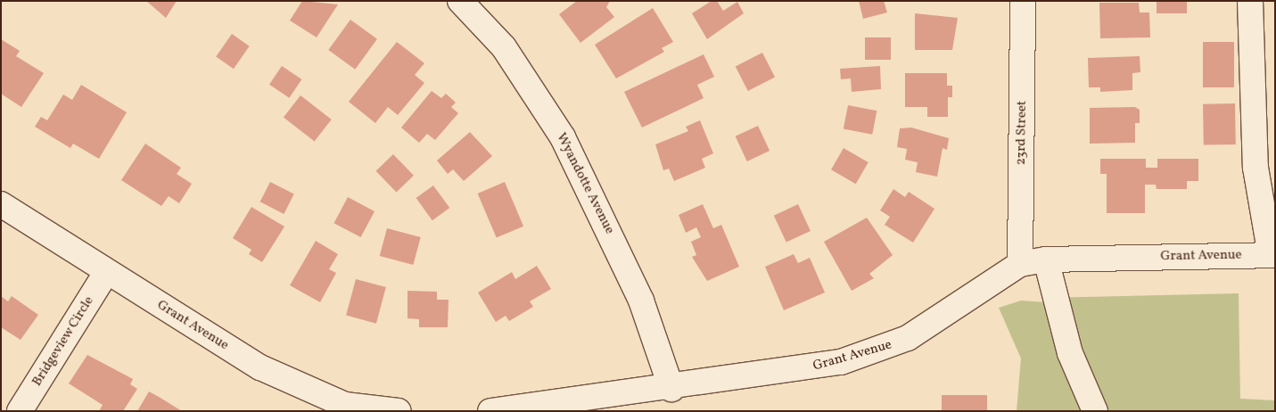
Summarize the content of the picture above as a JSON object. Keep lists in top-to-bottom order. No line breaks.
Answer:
{"streets":{"street":["23rd Street","Wyandotte Avenue","Grant Avenue","Bridgeview Circle"]},"crossings":[["23rd Street","Grant Avenue"],["Wyandotte Avenue","Grant Avenue"],["Grant Avenue","Bridgeview Circle"]]}
